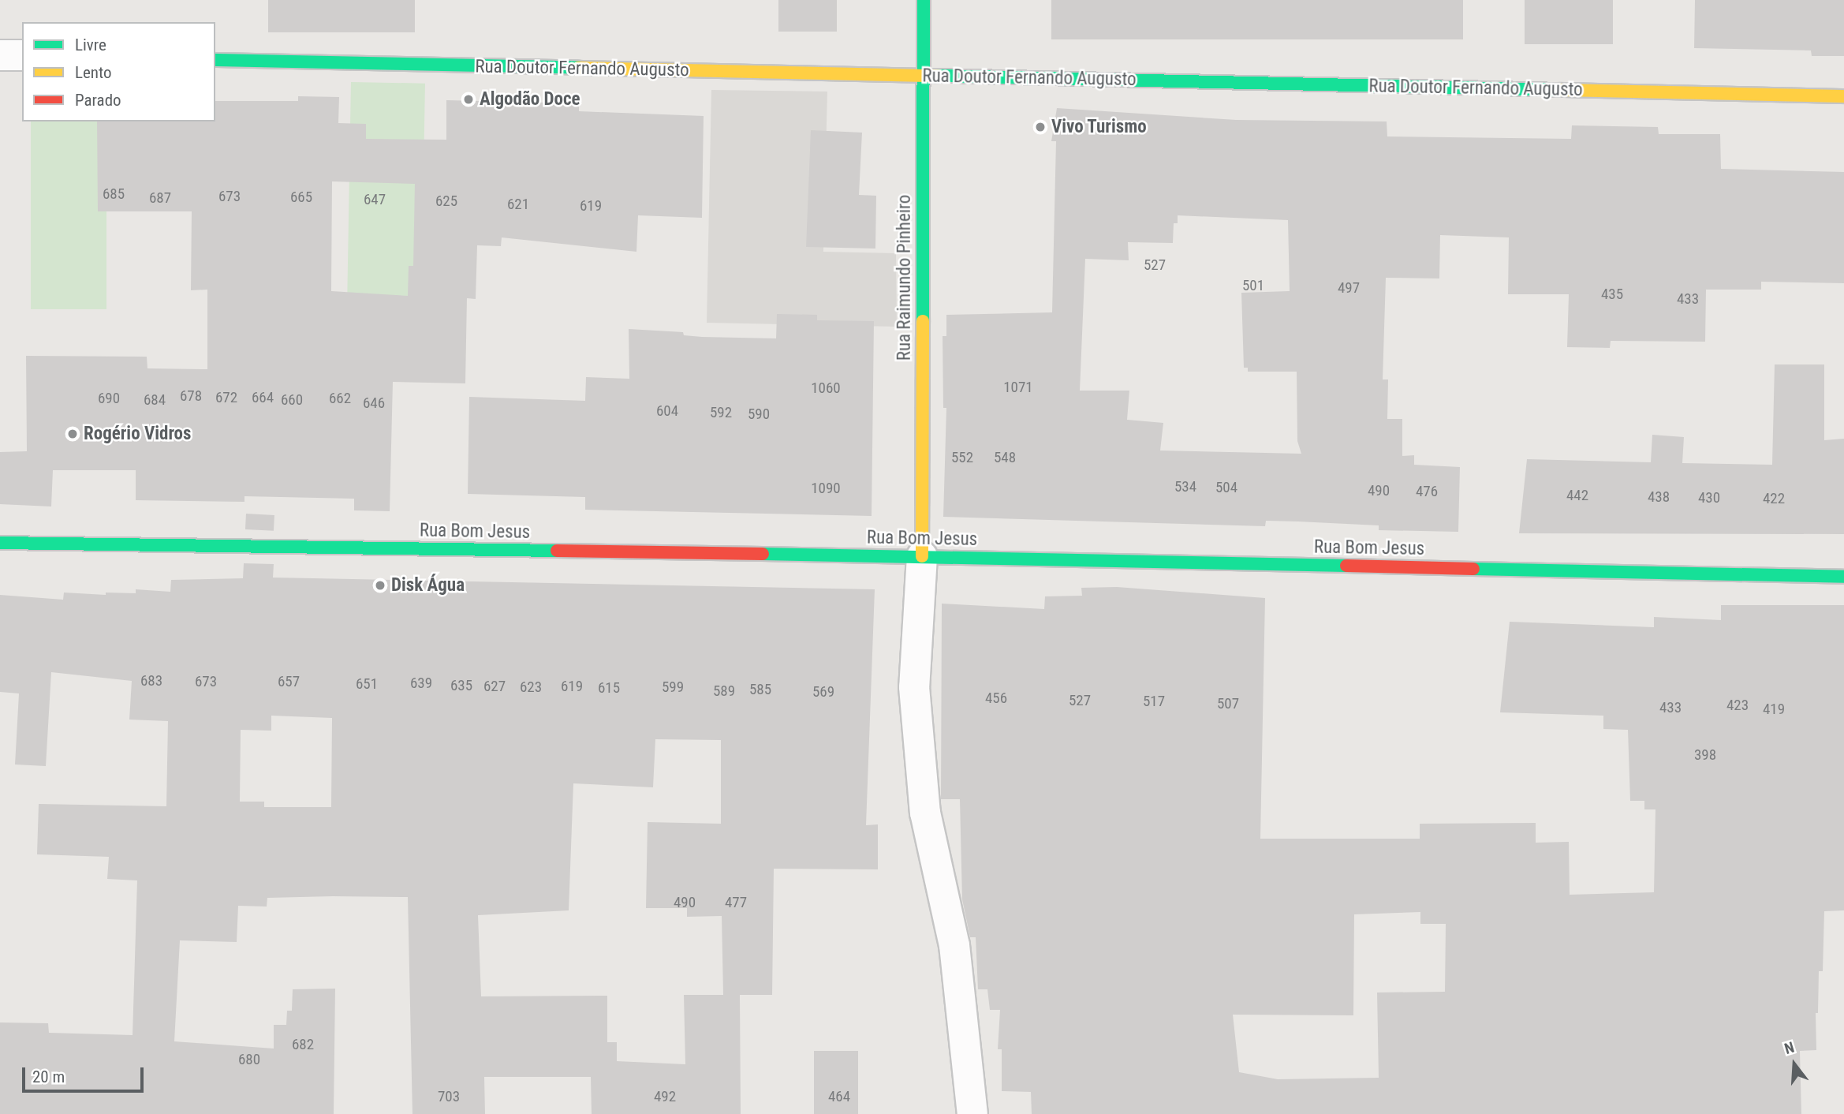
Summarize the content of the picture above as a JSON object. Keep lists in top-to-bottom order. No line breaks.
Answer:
{"streets":{"street":["Rua Doutor Fernando Augusto","Rua Raimundo Pinheiro","Rua Bom Jesus"]},"crossings":[["Rua Doutor Fernando Augusto","Rua Raimundo Pinheiro"],["Rua Raimundo Pinheiro","Rua Bom Jesus"]],"places":["Algodão Doce","Vivo Turismo","Rogério Vidros","Disk Água"],"house_numbers":["685","673","665","687","647","625","621","619","527","501","497","435","433","1071","1060","678","672","664","690","662","684","660","646","604","592","590","552","548","534","504","1090","490","476","442","438","430","422","683","673","657","639","651","635","627","619","623","599","615","585","589","569","456","527","517","507","423","433","419","398","490","477","682","680","703","492","464"],"legend":["Livre","Lento","Parado"],"scale_bar":"20 m","north":"top"}
